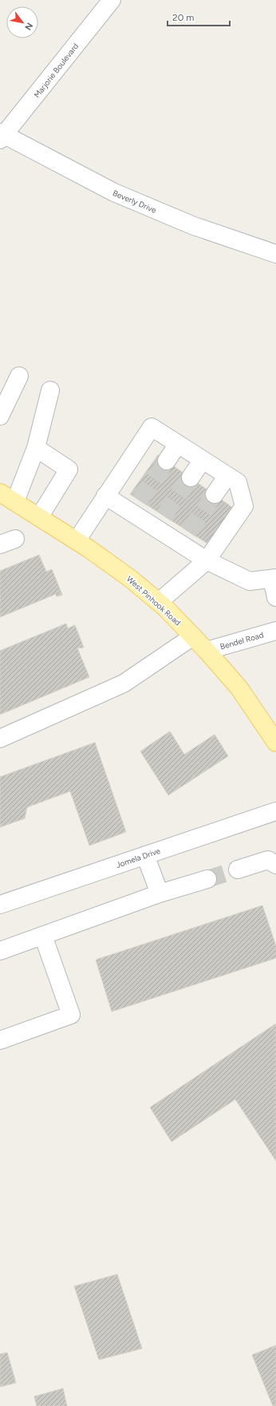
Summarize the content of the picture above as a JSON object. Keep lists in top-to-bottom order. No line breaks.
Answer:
{"streets":{"main road":["West Pinhook Road"],"street":["Marjorie Boulevard","Beverly Drive","Bendel Road","Jomela Drive"]},"crossings":[["Marjorie Boulevard","Beverly Drive"],["West Pinhook Road","Bendel Road"]],"scale_bar":"20 m","north":"bottom right"}
